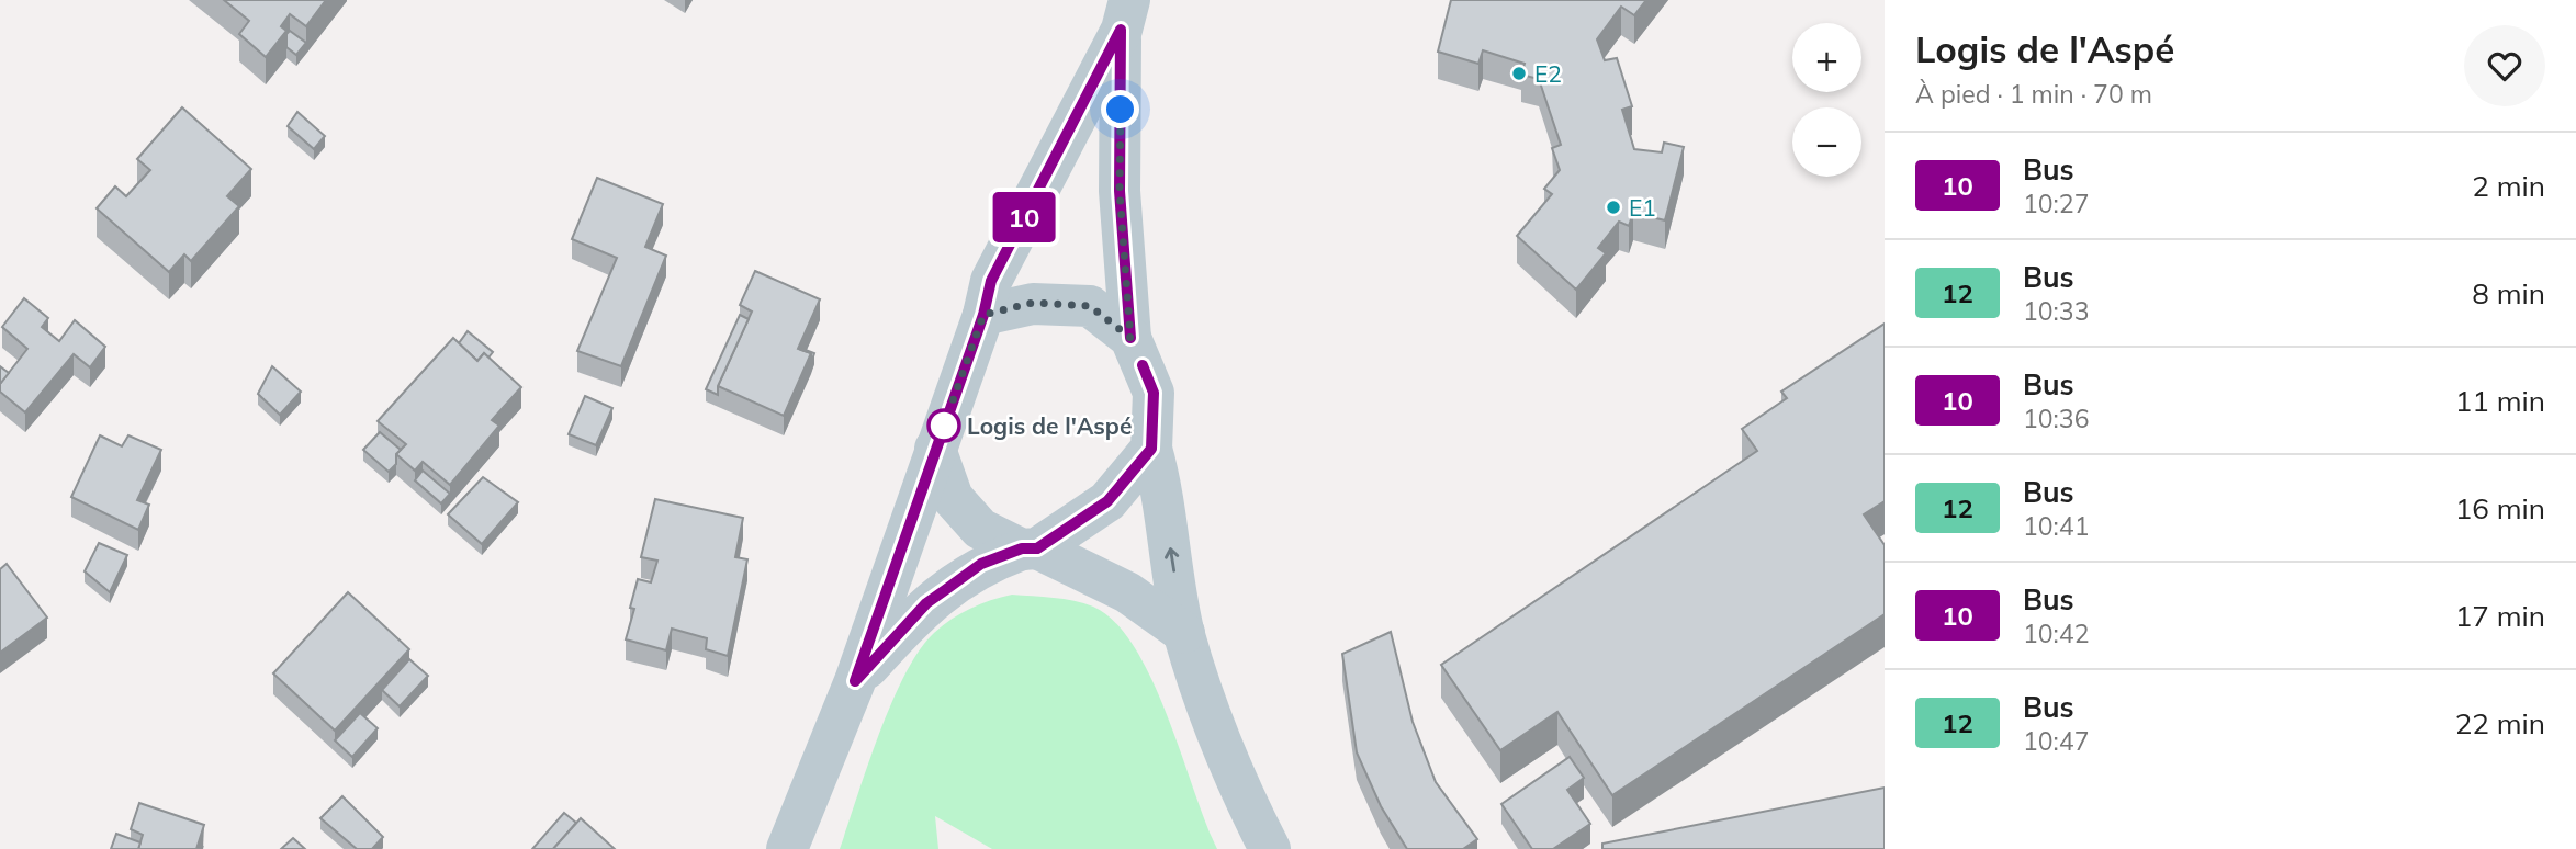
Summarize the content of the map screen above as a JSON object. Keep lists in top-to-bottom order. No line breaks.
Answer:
{"places":["E2","E1","Logis de l'Aspé"],"lines":["bus line 10"],"page":{"on_map":"10","heading":["Logis de l'Aspé","À pied · 1 min · 70 m"],"map_buttons":["+","−"],"list":[{"mark":"10","name":"Bus","note":"10:27","value":"2 min"},{"mark":"12","name":"Bus","note":"10:33","value":"8 min"},{"mark":"10","name":"Bus","note":"10:36","value":"11 min"},{"mark":"12","name":"Bus","note":"10:41","value":"16 min"},{"mark":"10","name":"Bus","note":"10:42","value":"17 min"},{"mark":"12","name":"Bus","note":"10:47","value":"22 min"}]}}
